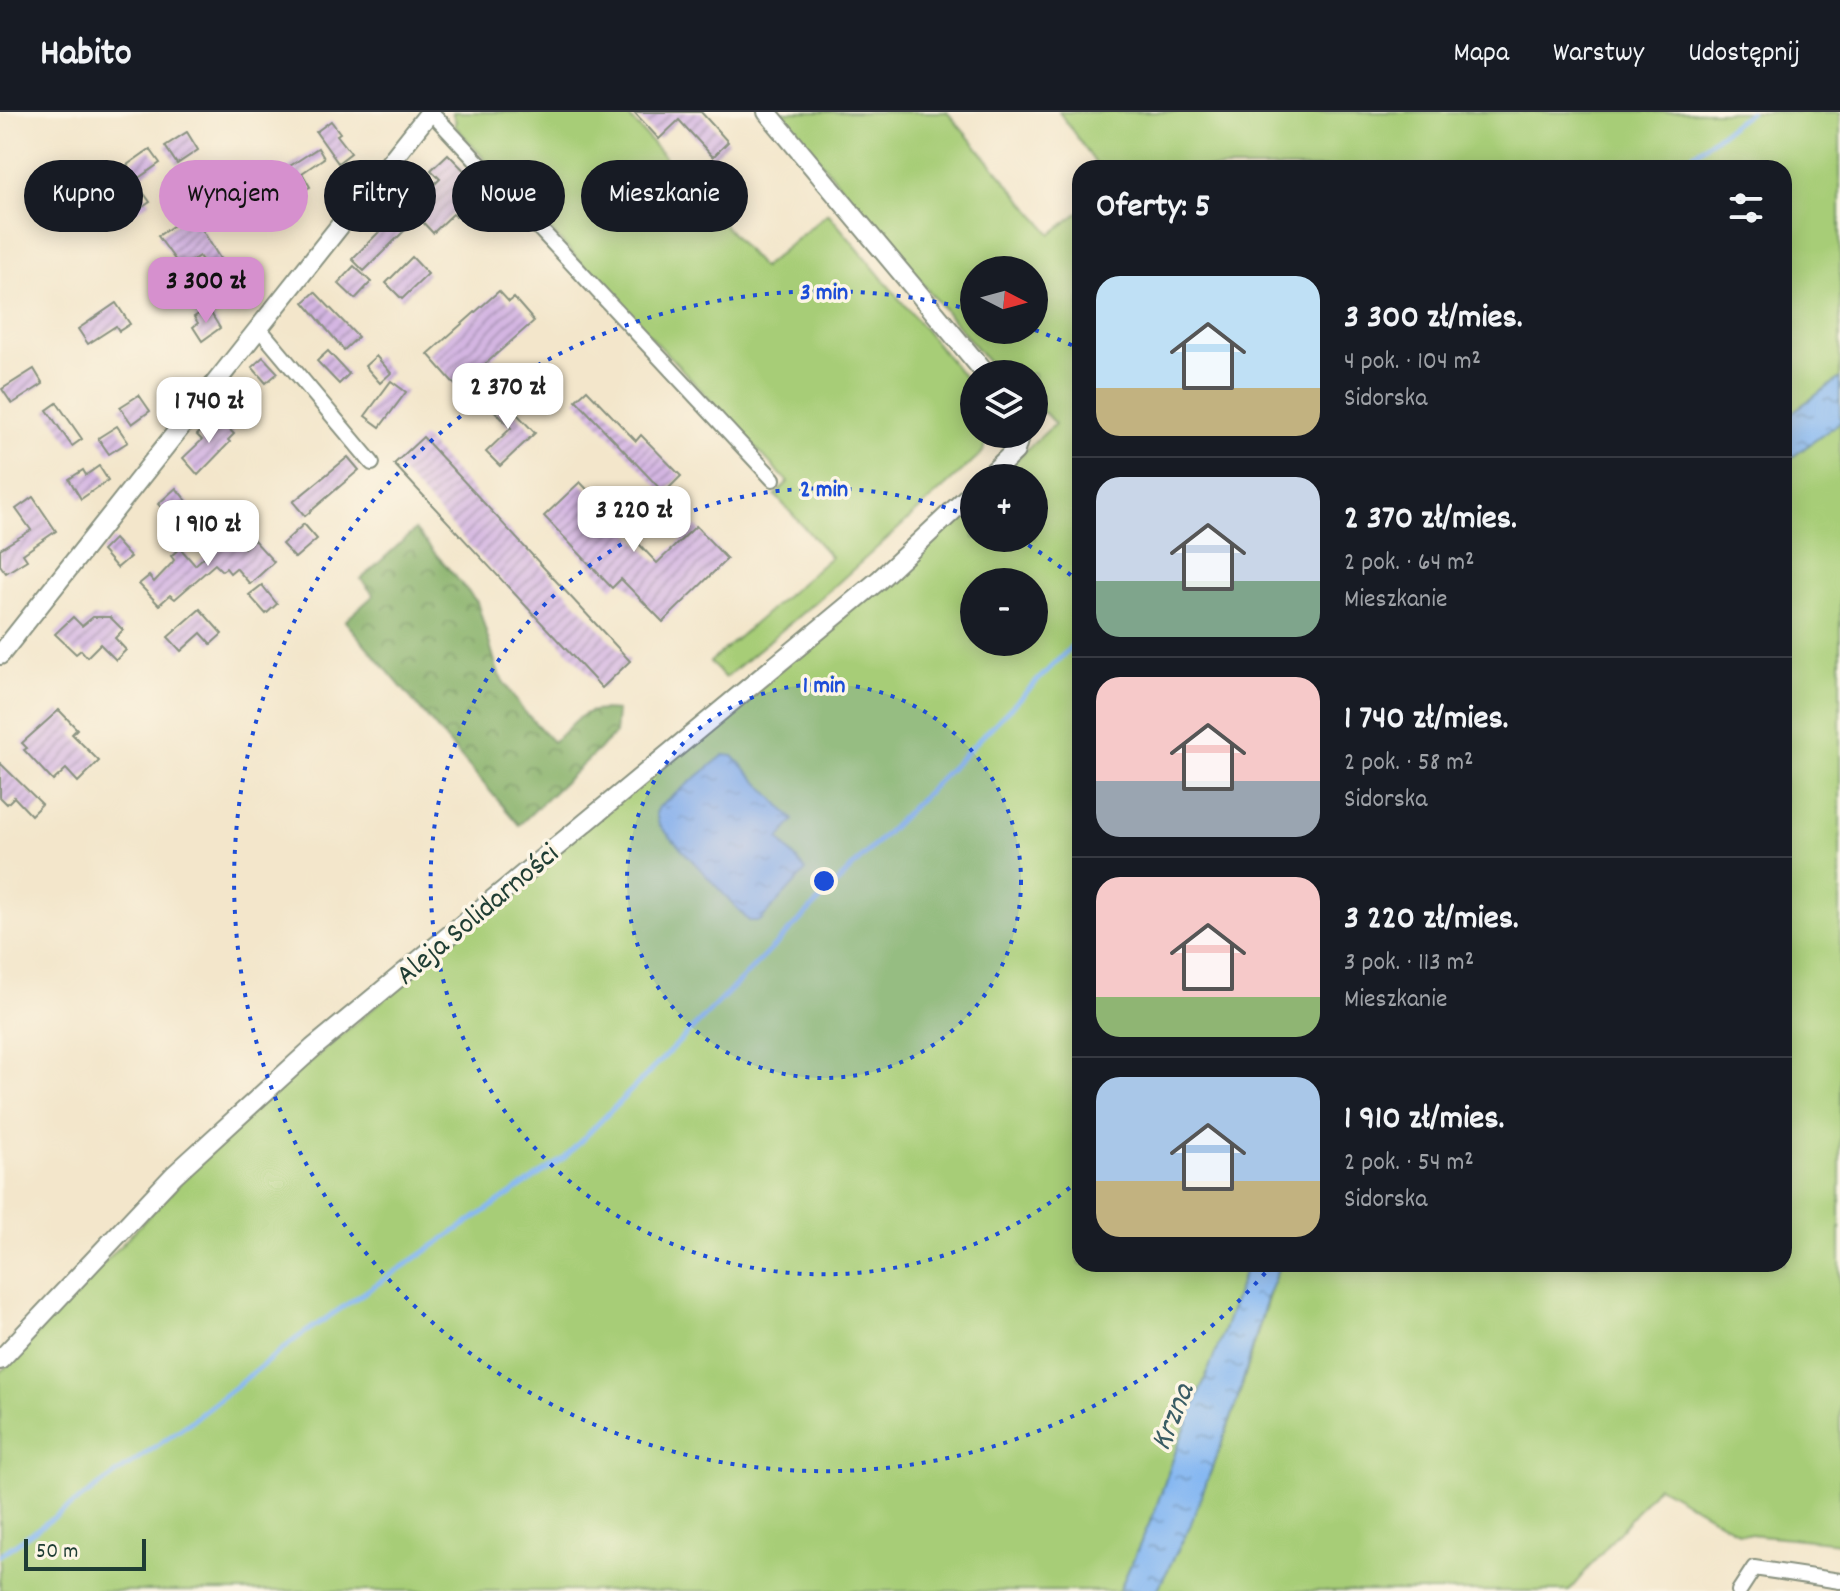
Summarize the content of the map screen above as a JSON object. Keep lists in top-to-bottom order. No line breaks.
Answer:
{"streets":{"street":["Aleja Solidarności"]},"water":["Krzna"],"scale_bar":"50 m","north":"right","page":{"header":"Habito","nav":["Mapa","Warstwy","Udostępnij"],"chip":["Kupno","Wynajem","Filtry","Nowe","Mieszkanie"],"heading":"Oferty: 5","map_buttons":["+","−"],"list":[{"name":"3 300 zł/mies.","note":"4 pok. · 104 m² · Sidorska"},{"name":"2 370 zł/mies.","note":"2 pok. · 64 m² · Mieszkanie"},{"name":"1 740 zł/mies.","note":"2 pok. · 58 m² · Sidorska"},{"name":"3 220 zł/mies.","note":"3 pok. · 113 m² · Mieszkanie"},{"name":"1 910 zł/mies.","note":"2 pok. · 54 m² · Sidorska"}],"price":["3 300 zł","2 370 zł","1 740 zł","3 220 zł","1 910 zł"],"scale":"50 m"},"rings":["3 min","2 min","1 min"]}
